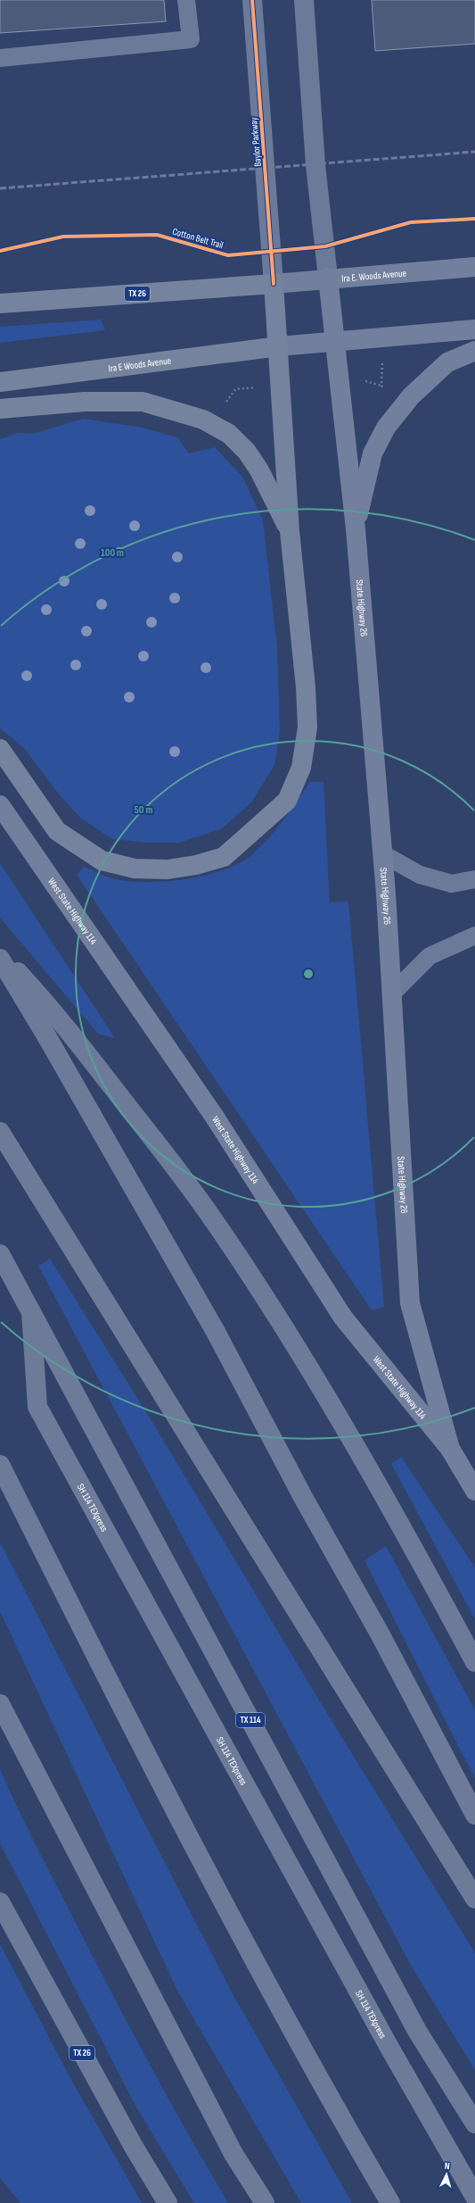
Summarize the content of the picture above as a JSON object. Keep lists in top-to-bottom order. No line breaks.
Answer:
{"streets":{"highway":["TX 26","SH 114 TEXpress","TX 114"],"main road":["Ira E. Woods Avenue","Ira E Woods Avenue","State Highway 26","West State Highway 114"],"street":["Baylor Parkway"],"cycle path":["Cotton Belt Trail"]},"crossings":[["Baylor Parkway","Ira E. Woods Avenue"],["Baylor Parkway","TX 26"],["Ira E. Woods Avenue","TX 26"],["Ira E. Woods Avenue","State Highway 26"],["State Highway 26","West State Highway 114"],["SH 114 TEXpress","TX 114"]],"north":"top","rings":["100 m","50 m"]}
